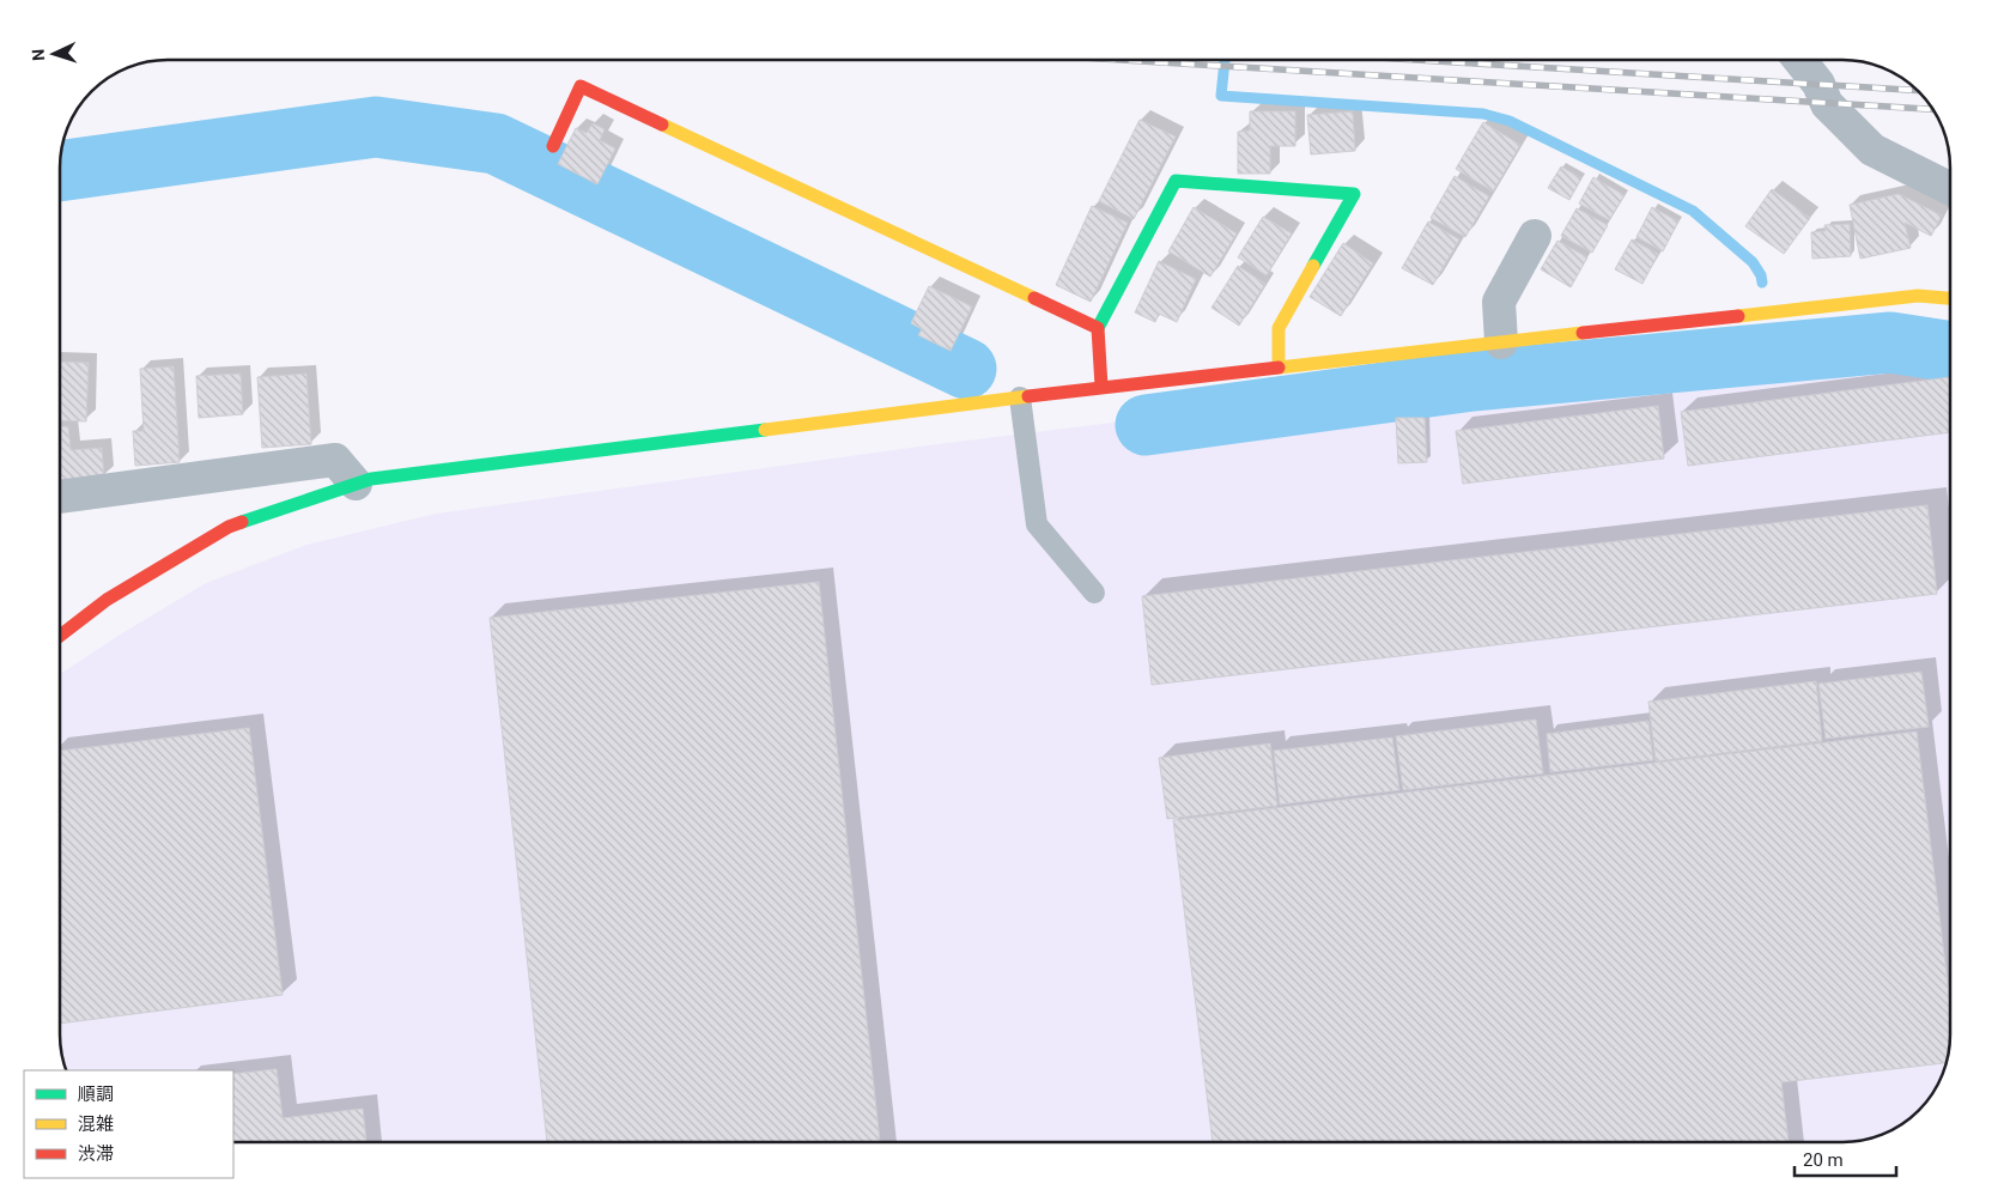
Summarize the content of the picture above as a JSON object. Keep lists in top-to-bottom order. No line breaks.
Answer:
{"legend":["順調","混雑","渋滞"],"scale_bar":"20 m","north":"left"}
